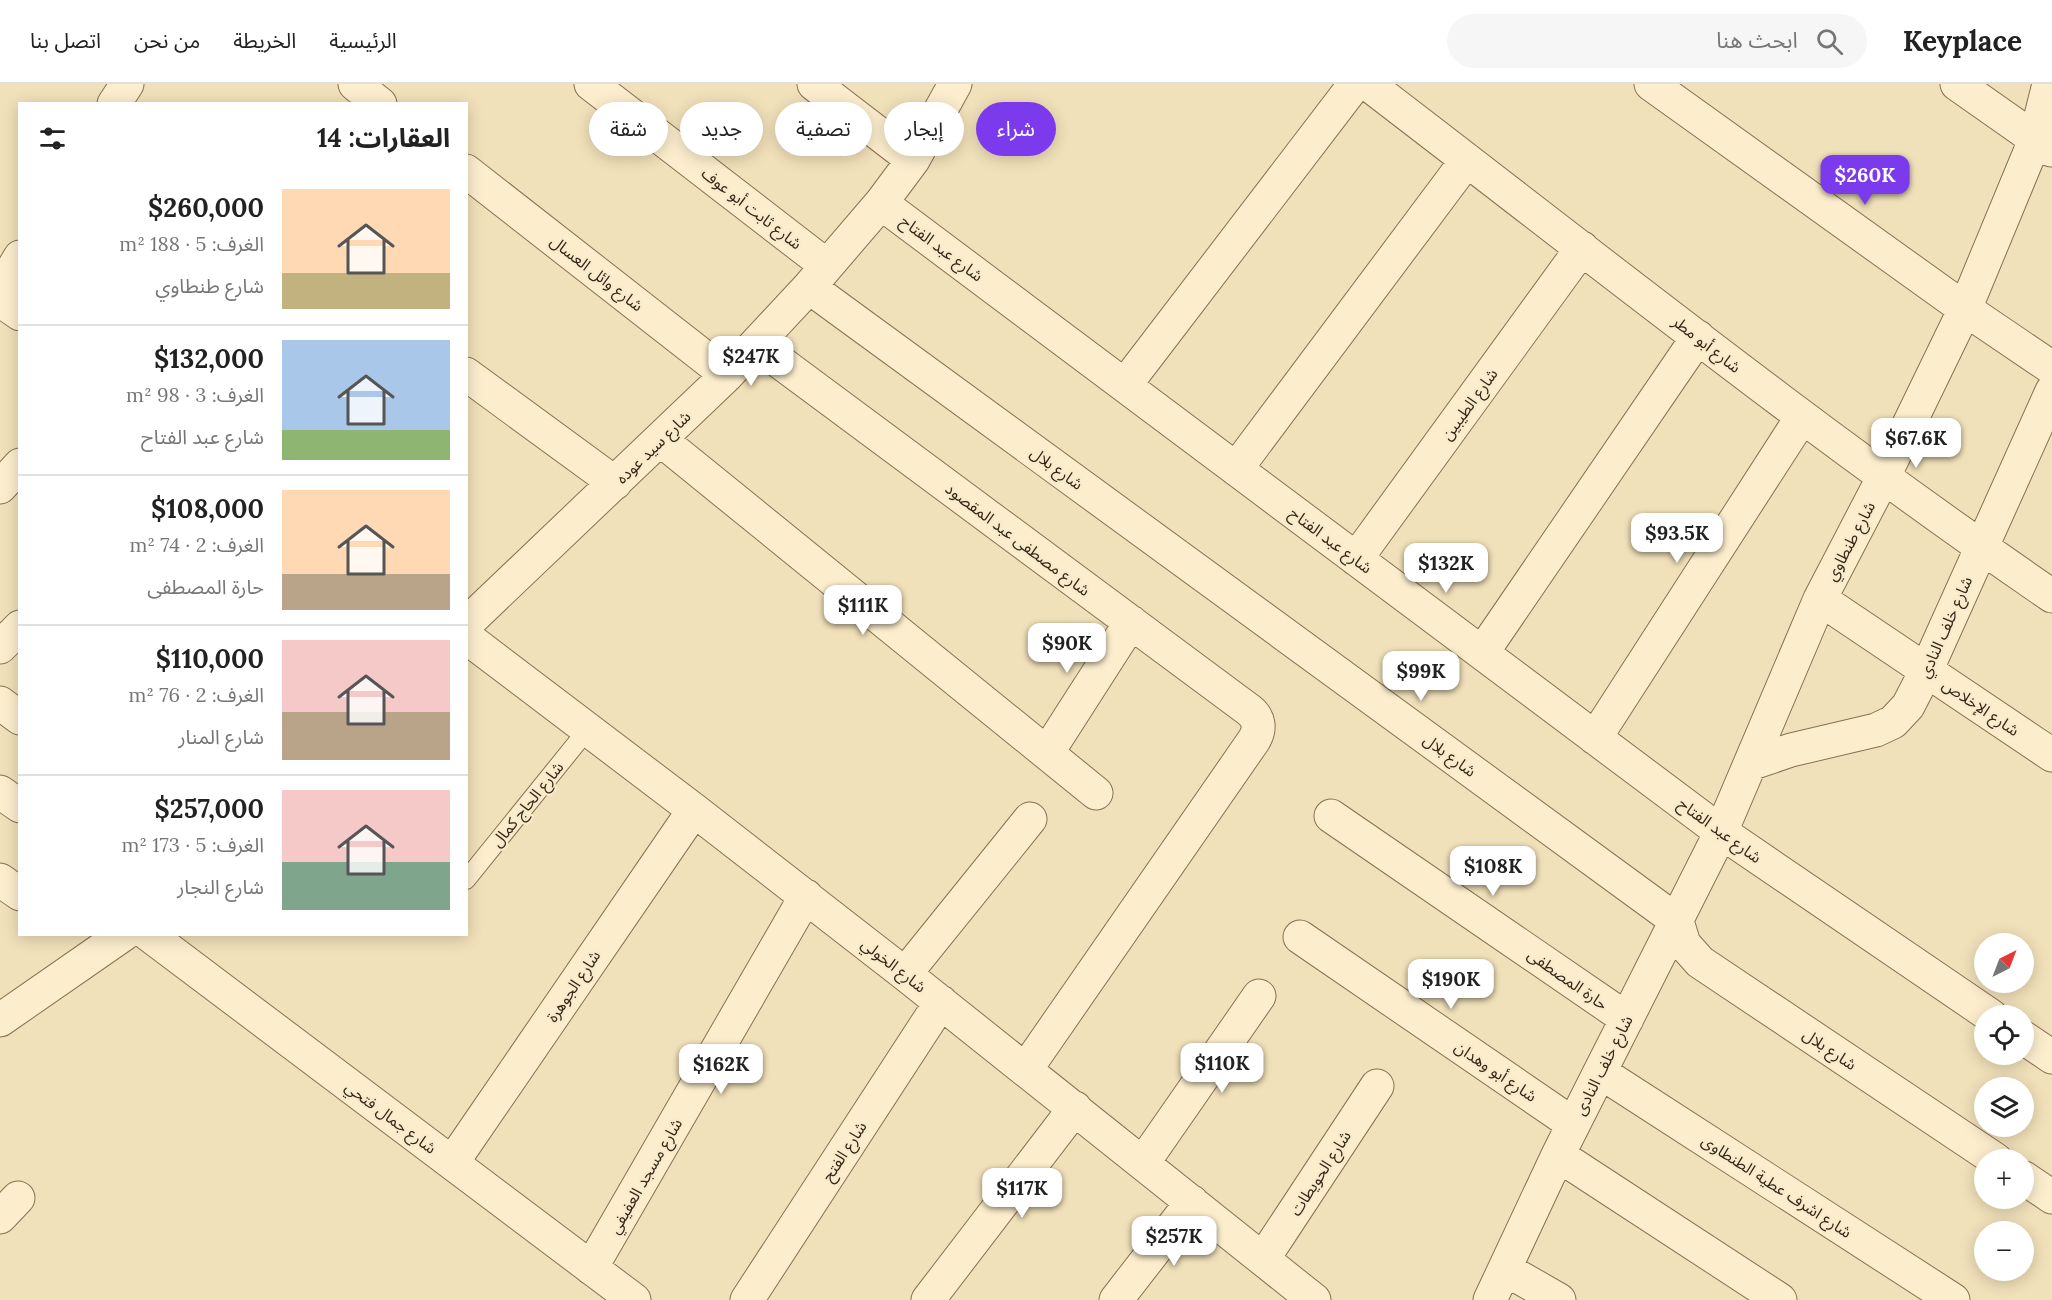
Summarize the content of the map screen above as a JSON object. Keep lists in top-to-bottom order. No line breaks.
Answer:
{"streets":{"street":["شارع ثابت أبو عوف","شارع عبد الفتاح","شارع وائل العسال","شارع أبو مطر","شارع الطيبين","شارع سيد عوده","شارع بلال","شارع مصطفى عبد المقصود","شارع طنطاوي","شارع خلف النادي","شارع الإخلاص","شارع الخولي","حارة المصطفى","شارع الجوهرة","شارع خلف النادى","شارع أبو وهدان","شارع جمال فتحي","شارع الفتح","شارع الحويطات","شارع مسجد العفيفي","شارع اشرف عطية الطنطاوى"],"lane":["شارع الحاج كمال"]},"crossings":[["شارع ثابت أبو عوف","شارع سيد عوده"],["شارع ثابت أبو عوف","شارع بلال"],["شارع عبد الفتاح","شارع الطيبين"],["شارع عبد الفتاح","شارع سيد عوده"],["شارع عبد الفتاح","شارع طنطاوي"],["شارع عبد الفتاح","شارع خلف النادى"],["شارع وائل العسال","شارع سيد عوده"],["شارع أبو مطر","شارع الطيبين"],["شارع أبو مطر","شارع طنطاوي"],["شارع أبو مطر","شارع خلف النادي"],["شارع سيد عوده","شارع بلال"],["شارع سيد عوده","شارع مصطفى عبد المقصود"],["شارع بلال","شارع خلف النادى"],["شارع مصطفى عبد المقصود","شارع الخولي"],["شارع طنطاوي","شارع خلف النادي"],["شارع طنطاوي","شارع الإخلاص"],["شارع طنطاوي","شارع خلف النادى"],["شارع خلف النادي","شارع الإخلاص"],["شارع الحاج كمال","شارع الخولي"],["شارع الخولي","شارع الجوهرة"],["شارع الخولي","شارع الفتح"],["شارع الخولي","شارع الحويطات"],["شارع الخولي","شارع مسجد العفيفي"],["حارة المصطفى","شارع خلف النادى"],["شارع الجوهرة","شارع جمال فتحي"],["شارع خلف النادى","شارع أبو وهدان"],["شارع خلف النادى","شارع اشرف عطية الطنطاوى"],["شارع جمال فتحي","شارع مسجد العفيفي"]],"north":"top right","page":{"header":"Keyplace","search":"ابحث هنا","nav":["الرئيسية","الخريطة","من نحن","اتصل بنا"],"chip":["شراء","إيجار","تصفية","جديد","شقة"],"heading":"العقارات: 14","price":["$260K","$247K","$67.6K","$93.5K","$132K","$111K","$90K","$99K","$108K","$190K","$110K","$162K","$117K","$257K"],"list":[{"name":"$260,000","note":"الغرف: 5 · 188 m² · شارع طنطاوي"},{"name":"$132,000","note":"الغرف: 3 · 98 m² · شارع عبد الفتاح"},{"name":"$108,000","note":"الغرف: 2 · 74 m² · حارة المصطفى"},{"name":"$110,000","note":"الغرف: 2 · 76 m² · شارع المنار"},{"name":"$257,000","note":"الغرف: 5 · 173 m² · شارع النجار"}],"map_buttons":["+","−"]}}
